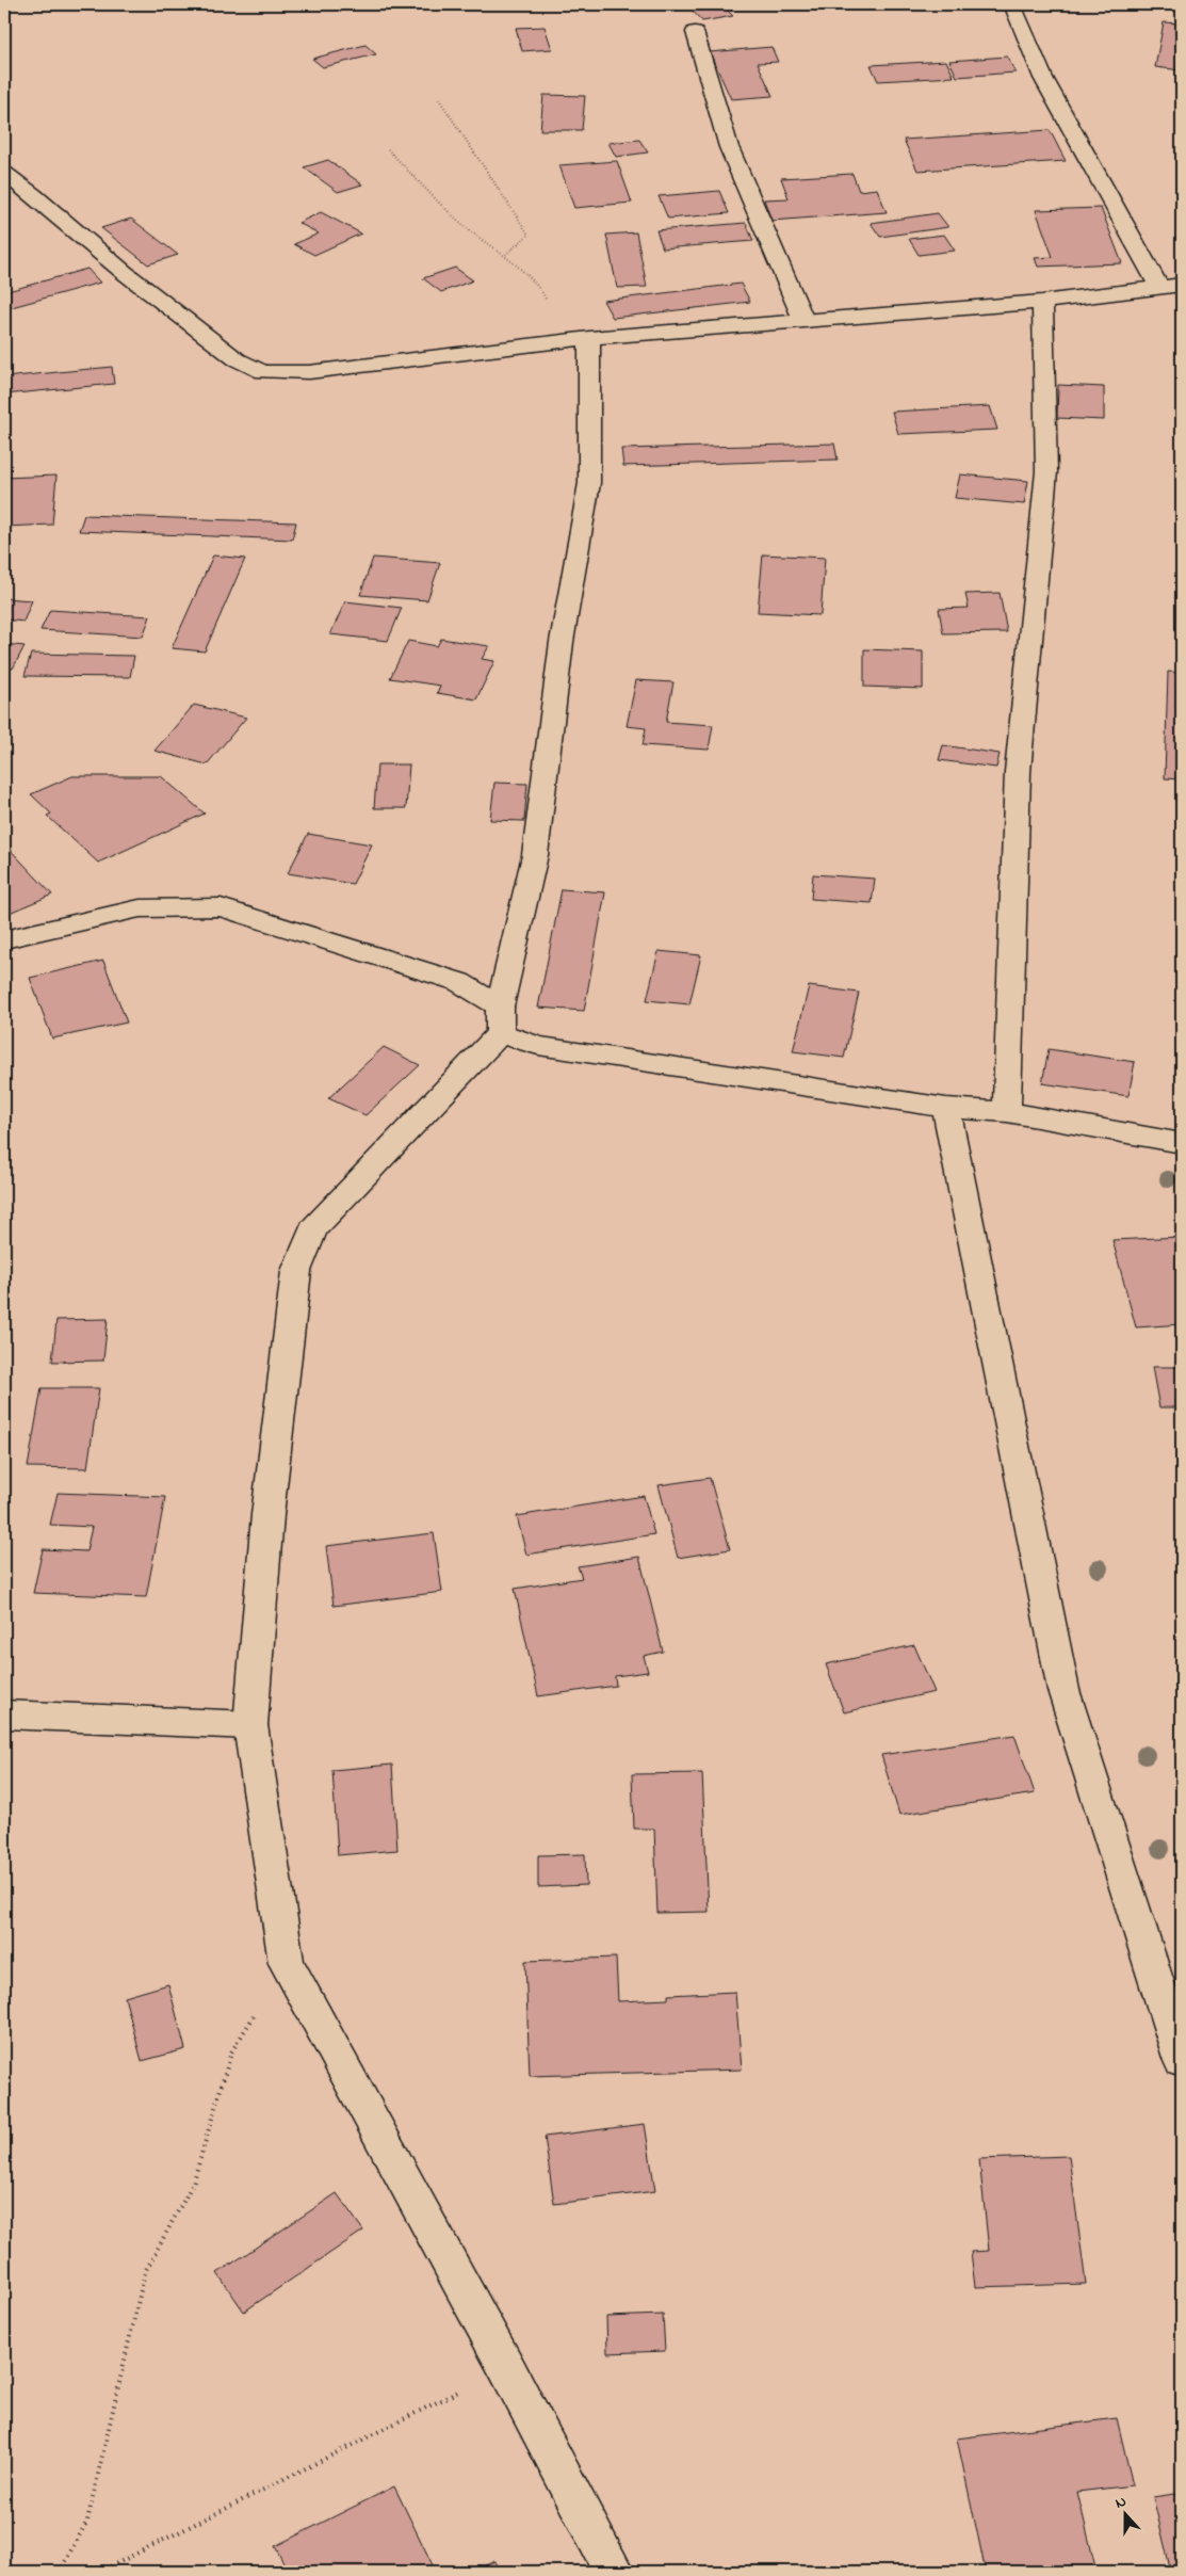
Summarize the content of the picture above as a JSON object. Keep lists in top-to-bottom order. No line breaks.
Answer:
{"north":"top"}
